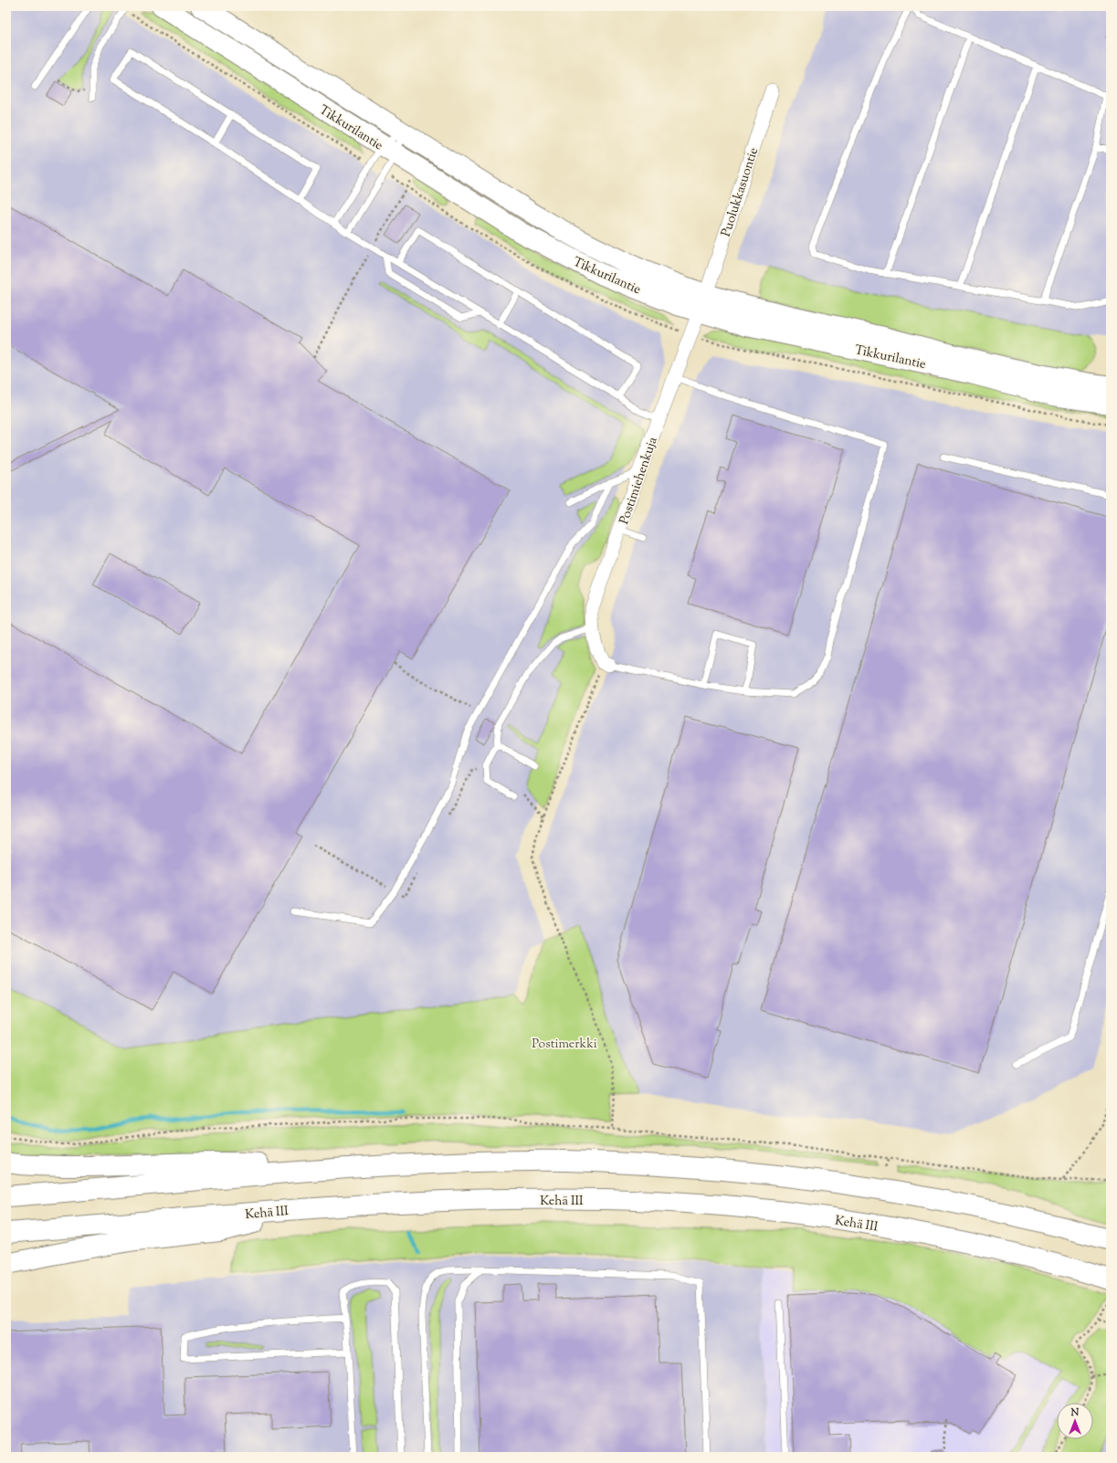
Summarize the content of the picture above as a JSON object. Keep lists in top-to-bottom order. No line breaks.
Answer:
{"streets":{"main road":["Tikkurilantie","Kehä III"],"street":["Puolukkasuontie","Postimiehenkuja"]},"crossings":[["Tikkurilantie","Puolukkasuontie"],["Tikkurilantie","Postimiehenkuja"],["Puolukkasuontie","Postimiehenkuja"]],"parks":["Postimerkki"],"north":"top"}
